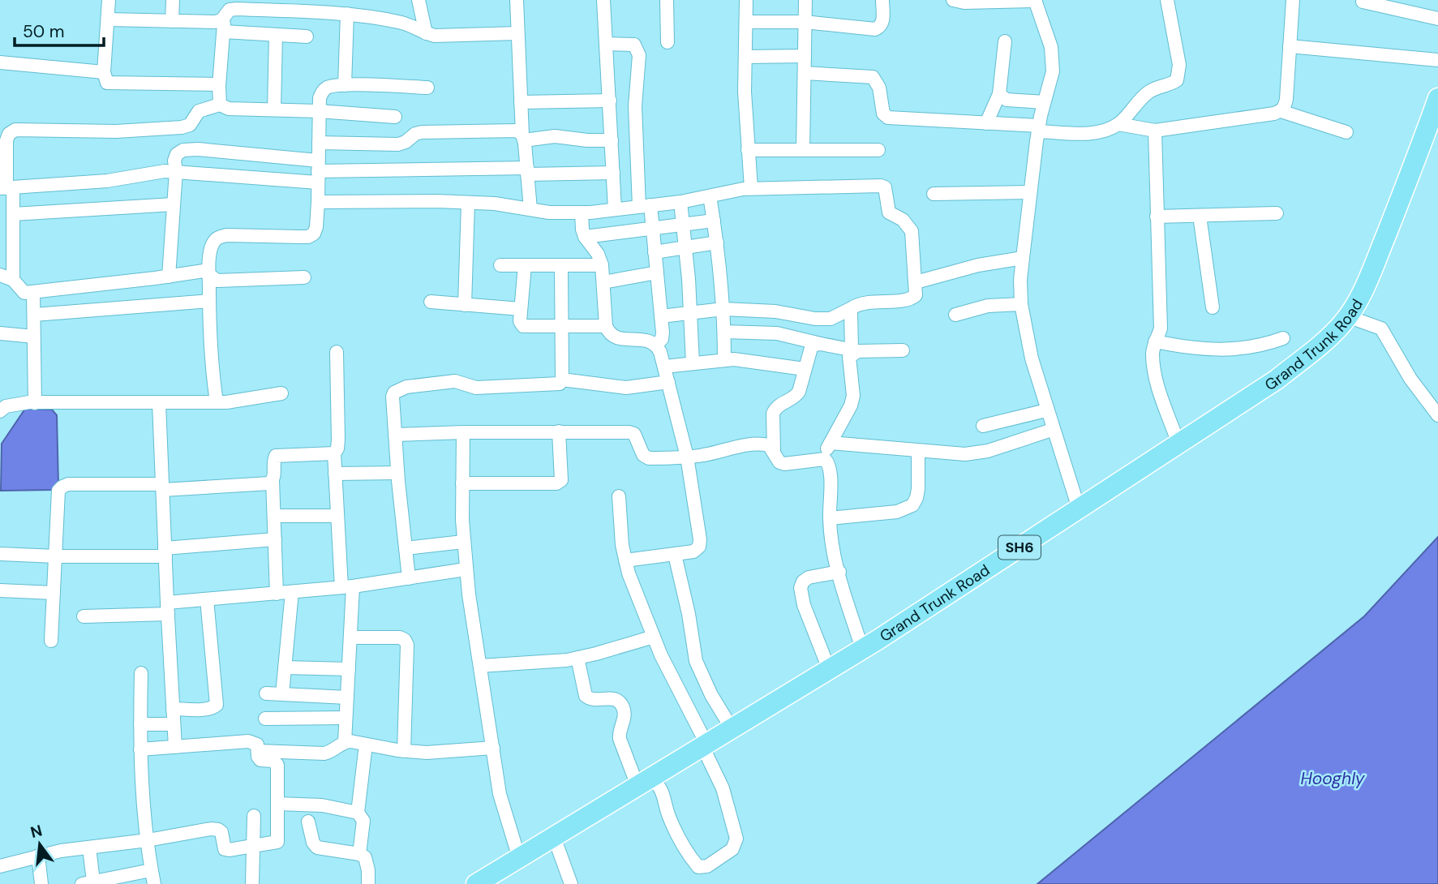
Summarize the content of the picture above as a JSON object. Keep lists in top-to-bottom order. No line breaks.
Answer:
{"streets":{"main road":["Grand Trunk Road","SH6"]},"water":["Hooghly"],"scale_bar":"50 m","north":"top"}
